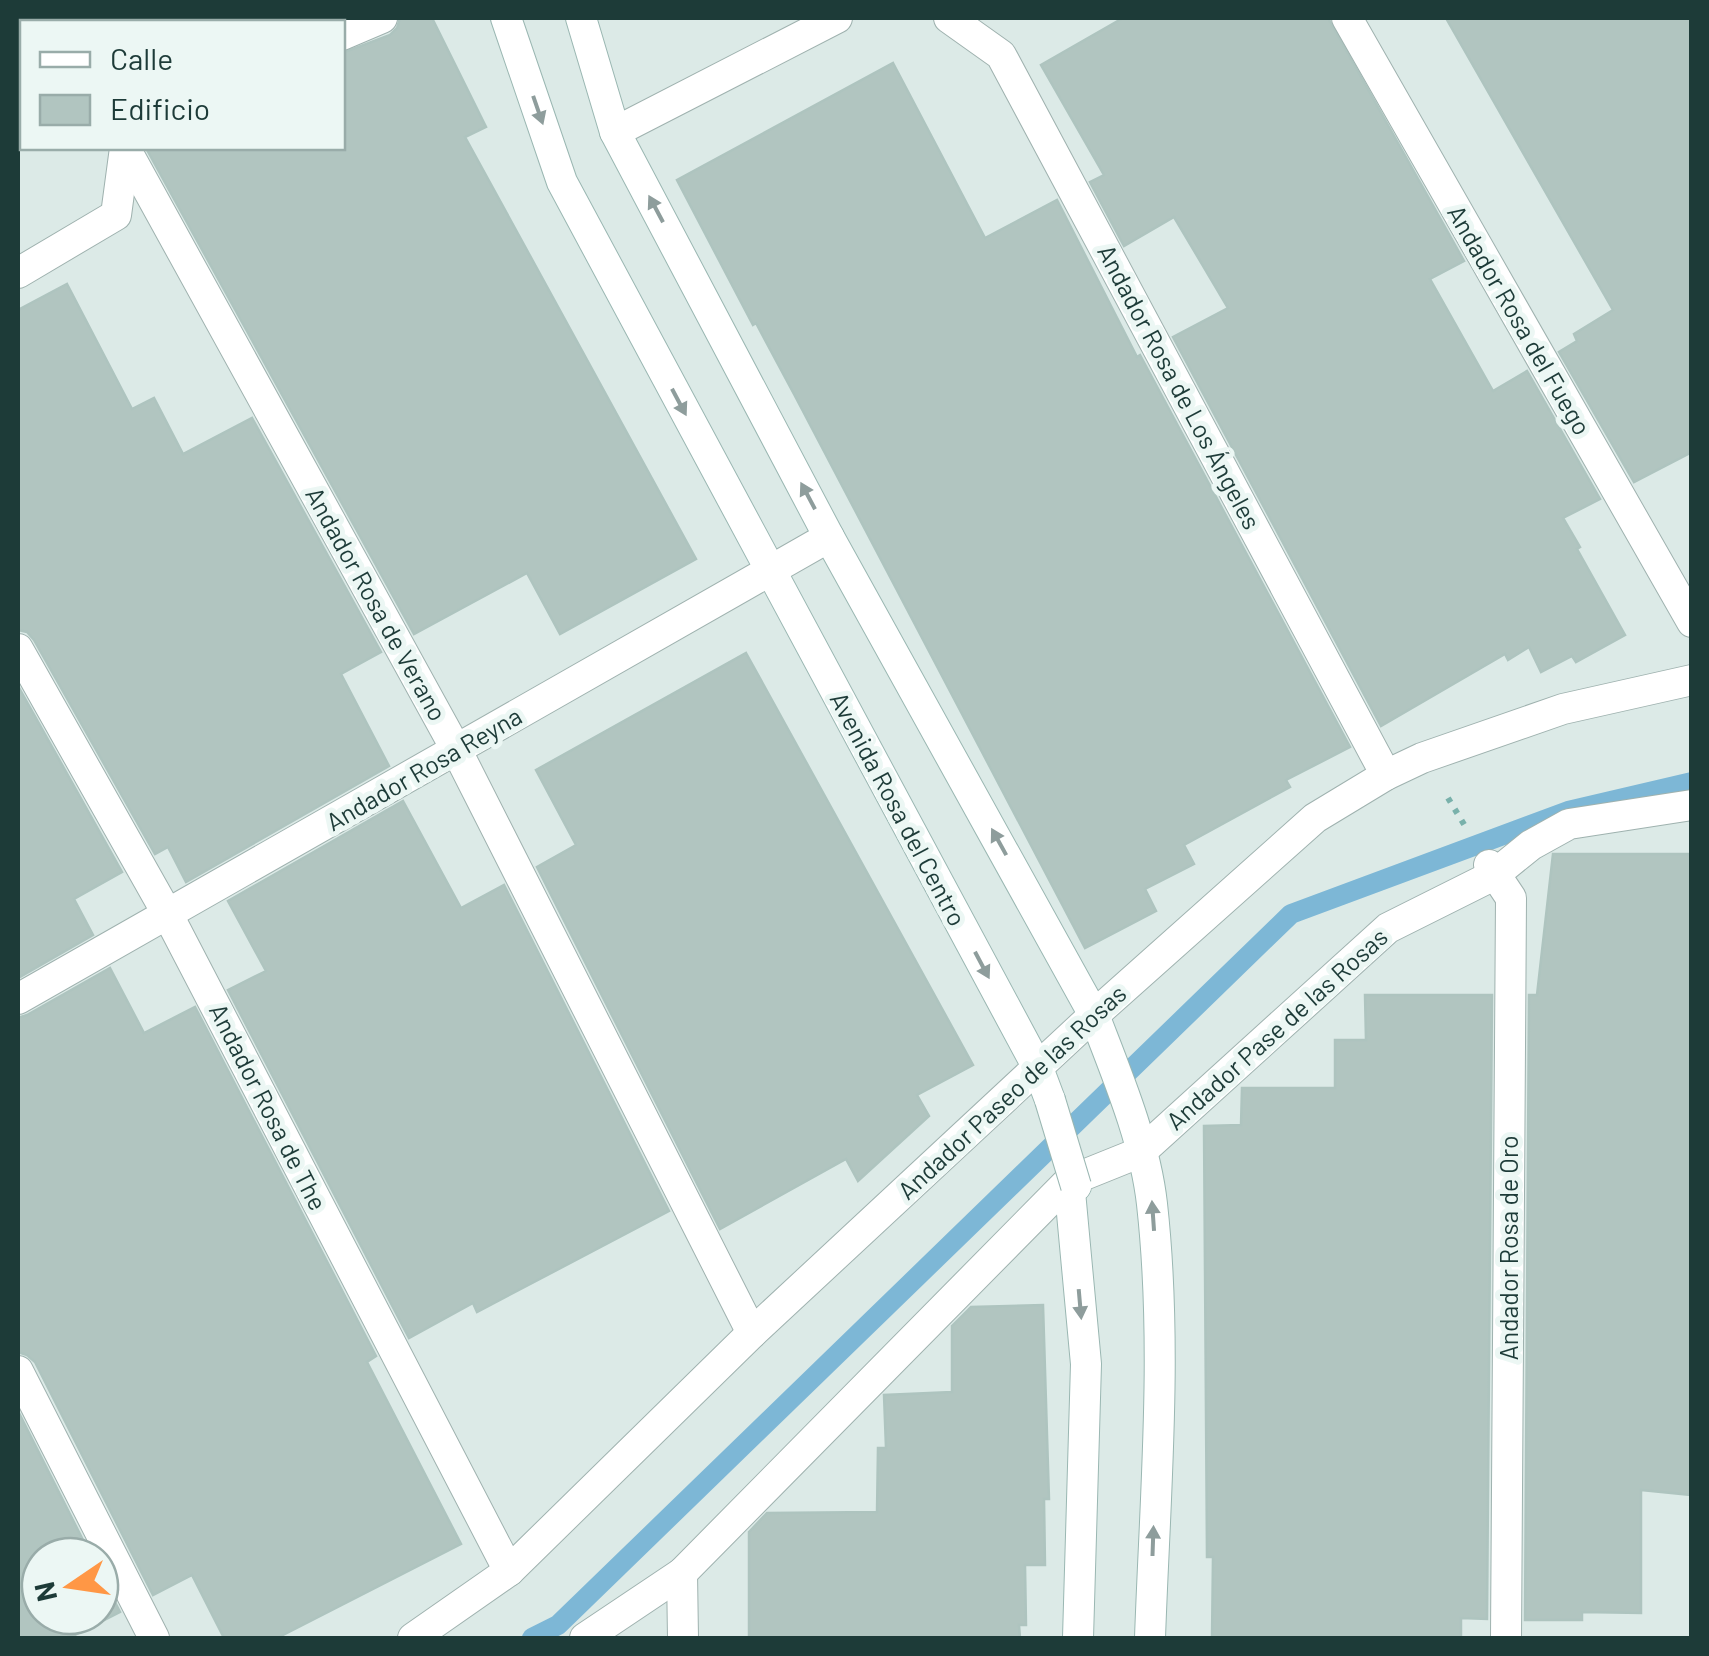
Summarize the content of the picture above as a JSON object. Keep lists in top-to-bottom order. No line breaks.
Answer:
{"streets":{"street":["Andador Rosa del Fuego","Andador Rosa de Los Ángeles","Andador Rosa de Verano","Andador Rosa Reyna","Avenida Rosa del Centro","Andador Pase de las Rosas","Andador Paseo de las Rosas","Andador Rosa de The","Andador Rosa de Oro"]},"crossings":[["Andador Rosa de Los Ángeles","Andador Paseo de las Rosas"],["Andador Rosa de Verano","Andador Rosa Reyna"],["Andador Rosa de Verano","Andador Paseo de las Rosas"],["Andador Rosa Reyna","Avenida Rosa del Centro"],["Andador Rosa Reyna","Andador Rosa de The"],["Avenida Rosa del Centro","Andador Paseo de las Rosas"],["Andador Pase de las Rosas","Andador Rosa de Oro"],["Andador Paseo de las Rosas","Andador Rosa de The"]],"legend":["Calle","Edificio"],"north":"left"}
